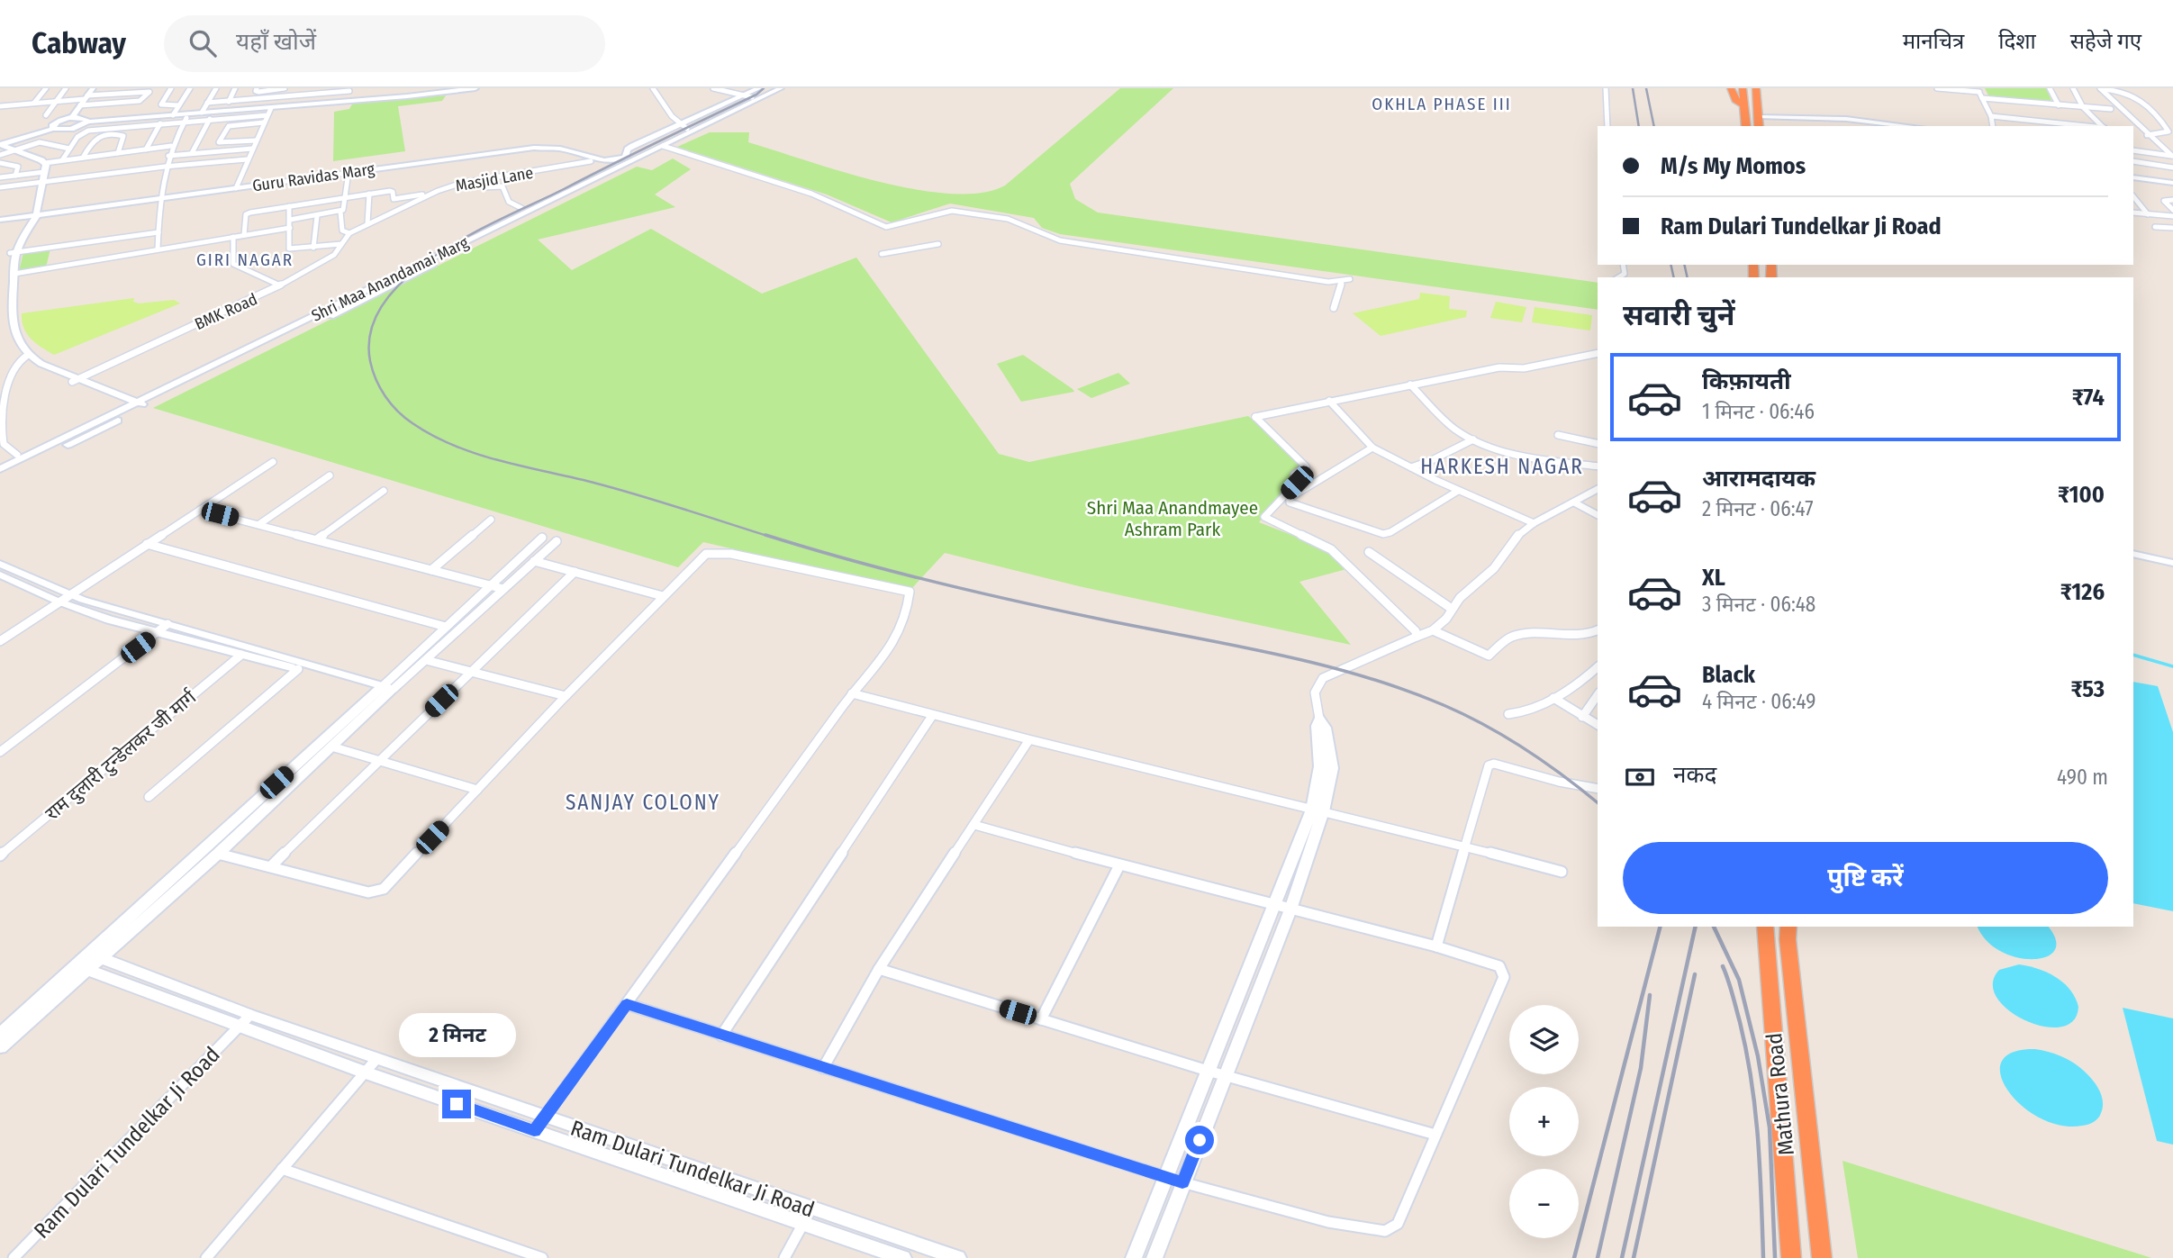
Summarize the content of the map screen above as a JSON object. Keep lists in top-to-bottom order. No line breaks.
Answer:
{"streets":{"highway":["Mathura Road"],"street":["Guru Ravidas Marg","Masjid Lane","Shri Maa Anandamai Marg","BMK Road","राम दुलारी टुन्डेलकर जी मार्ग","Ram Dulari Tundelkar Ji Road"]},"crossings":[["Guru Ravidas Marg","Masjid Lane"],["Guru Ravidas Marg","Shri Maa Anandamai Marg"],["Masjid Lane","BMK Road"]],"districts":["OKHLA PHASE III","GIRI NAGAR","HARKESH NAGAR","SANJAY COLONY"],"parks":["Shri Maa Anandmayee Ashram Park"],"page":{"header":"Cabway","search":"यहाँ खोजें","nav":["मानचित्र","दिशा","सहेजे गए"],"banner":["M/s My Momos","Ram Dulari Tundelkar Ji Road"],"heading":"सवारी चुनें","list":[{"name":"किफ़ायती","note":"1 मिनट · 06:46","value":"₹74"},{"name":"आरामदायक","note":"2 मिनट · 06:47","value":"₹100"},{"name":"XL","note":"3 मिनट · 06:48","value":"₹126"},{"name":"Black","note":"4 मिनट · 06:49","value":"₹53"}],"pay":["नकद","490 m"],"buttons":"पुष्टि करें","map_buttons":["+","−"],"bubble":"2 मिनट"}}
